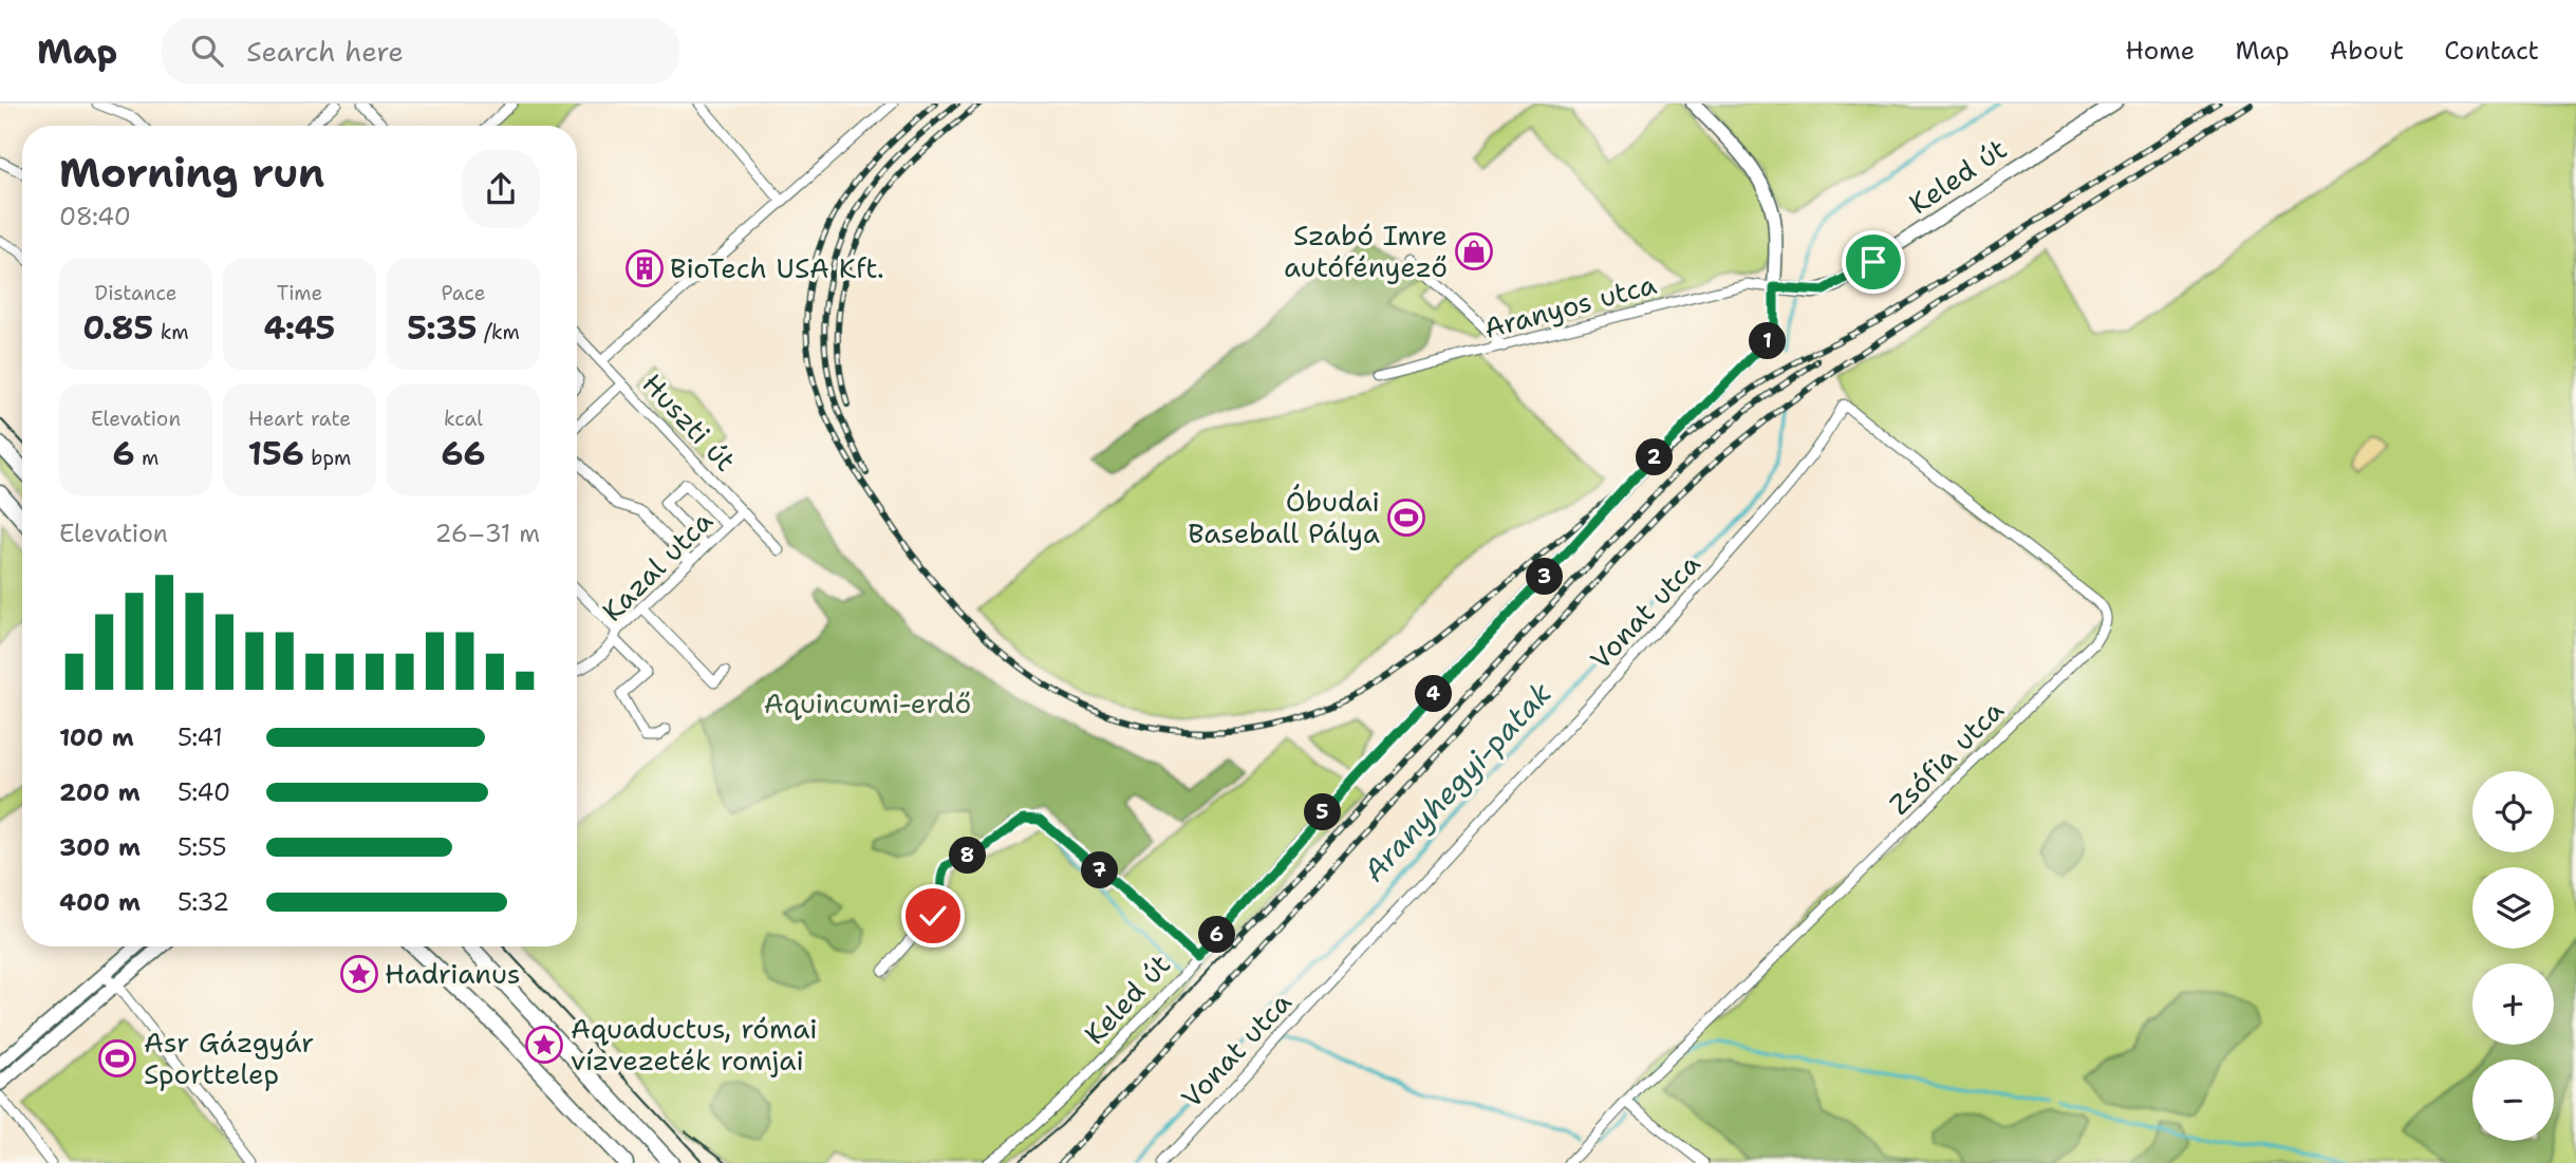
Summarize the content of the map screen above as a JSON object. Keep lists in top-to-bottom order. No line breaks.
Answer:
{"streets":{"street":["Keled út","Aranyos utca","Huszti út","Kazal utca","Vonat utca","Zsófia utca"]},"crossings":[["Keled út","Aranyos utca"],["Huszti út","Kazal utca"],["Vonat utca","Zsófia utca"]],"water":["Aranyhegyi-patak"],"parks":["Aquincumi-erdő"],"places":{"shop":["Szabó Imre autófényező"],"building":["BioTech USA Kft."],"sports":["Óbudai Baseball Pálya","Asr Gázgyár Sporttelep"],"place":["Hadrianus","Aquaductus, római vízvezeték romjai"]},"page":{"header":"Map","search":"Search here","nav":["Home","Map","About","Contact"],"heading":["Morning run","08:40"],"stats":[["Distance","0.85 km"],["Time","4:45"],["Pace","5:35 /km"],["Elevation","6 m"],["Heart rate","156 bpm"],["kcal","66"]],"pins":["1","2","3","4","5","8","7","6"],"chart":["Elevation","26–31 m"],"list":[{"name":"100 m","note":"5:41"},{"name":"200 m","note":"5:40"},{"name":"300 m","note":"5:55"},{"name":"400 m","note":"5:32"}],"map_buttons":["+","−"]}}
